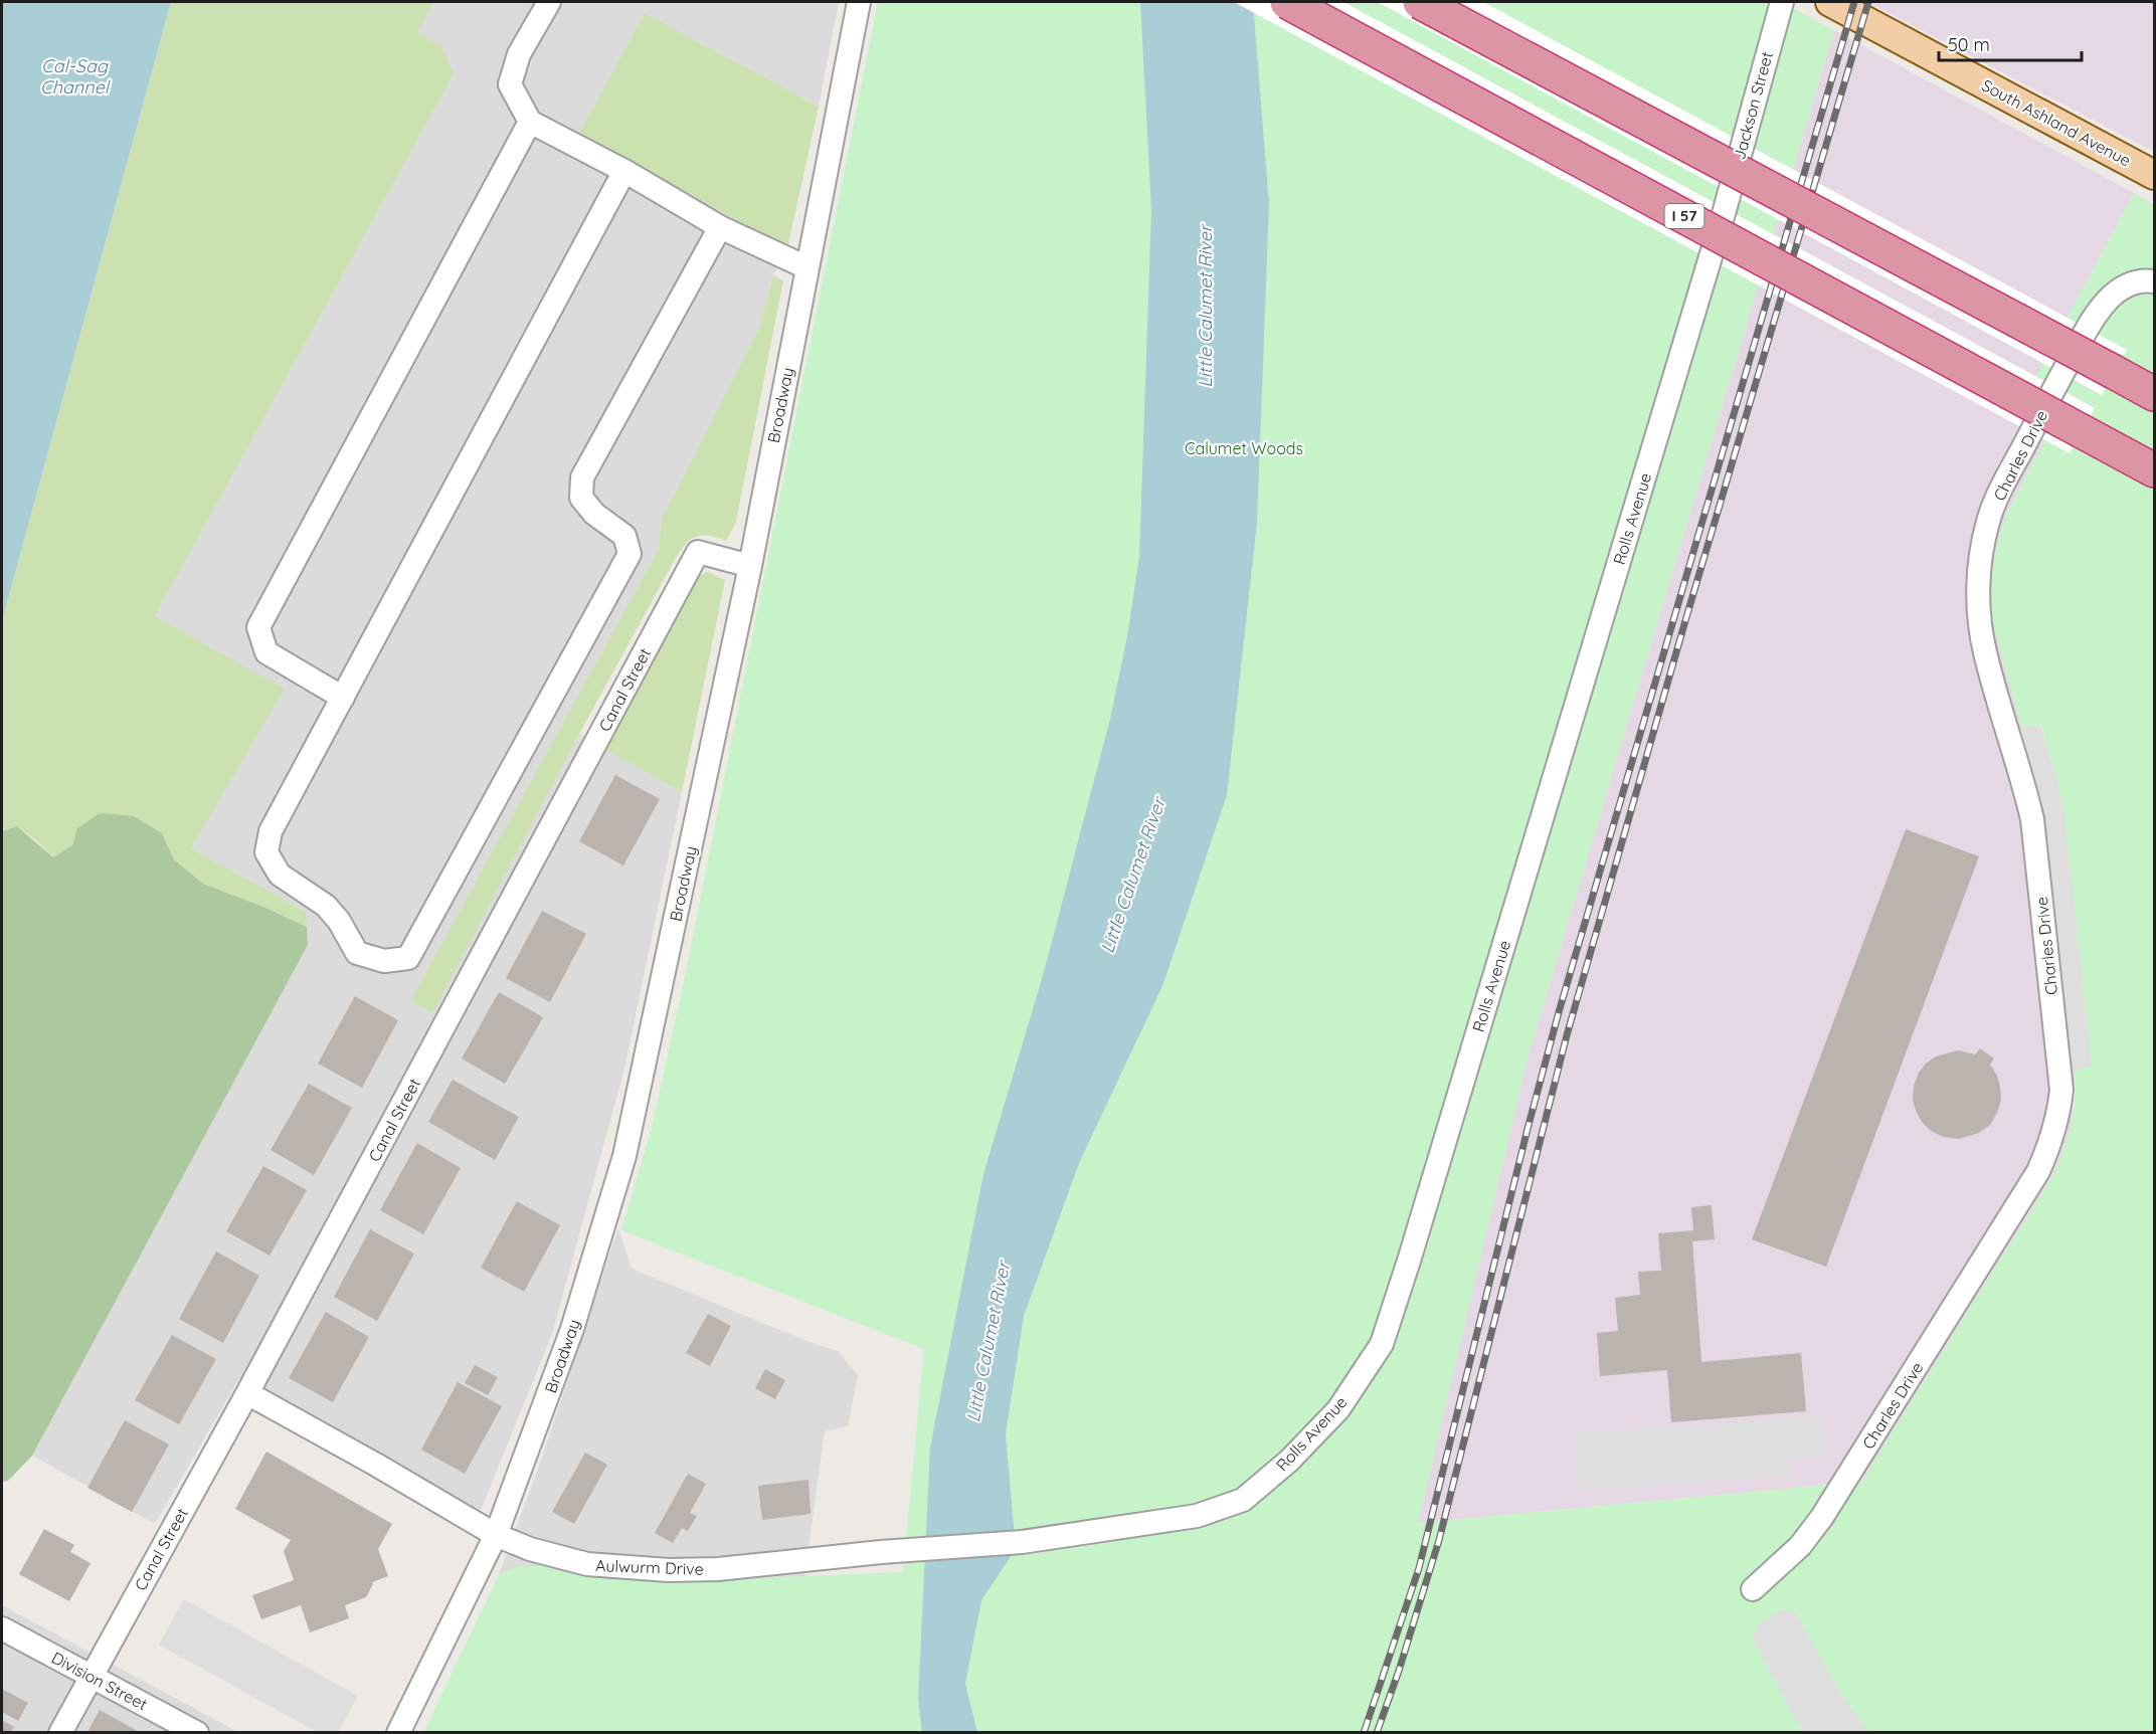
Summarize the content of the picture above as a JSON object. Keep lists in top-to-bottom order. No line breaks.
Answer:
{"streets":{"highway":["I 57"],"main road":["South Ashland Avenue"],"street":["Jackson Street","Broadway","Charles Drive","Rolls Avenue","Canal Street","Aulwurm Drive","Division Street"]},"crossings":[["Jackson Street","Rolls Avenue"],["Broadway","Canal Street"],["Broadway","Aulwurm Drive"],["Rolls Avenue","Aulwurm Drive"],["Canal Street","Aulwurm Drive"],["Canal Street","Division Street"]],"water":["Cal-Sag Channel","Little Calumet River"],"parks":["Calumet Woods"],"scale_bar":"50 m"}
